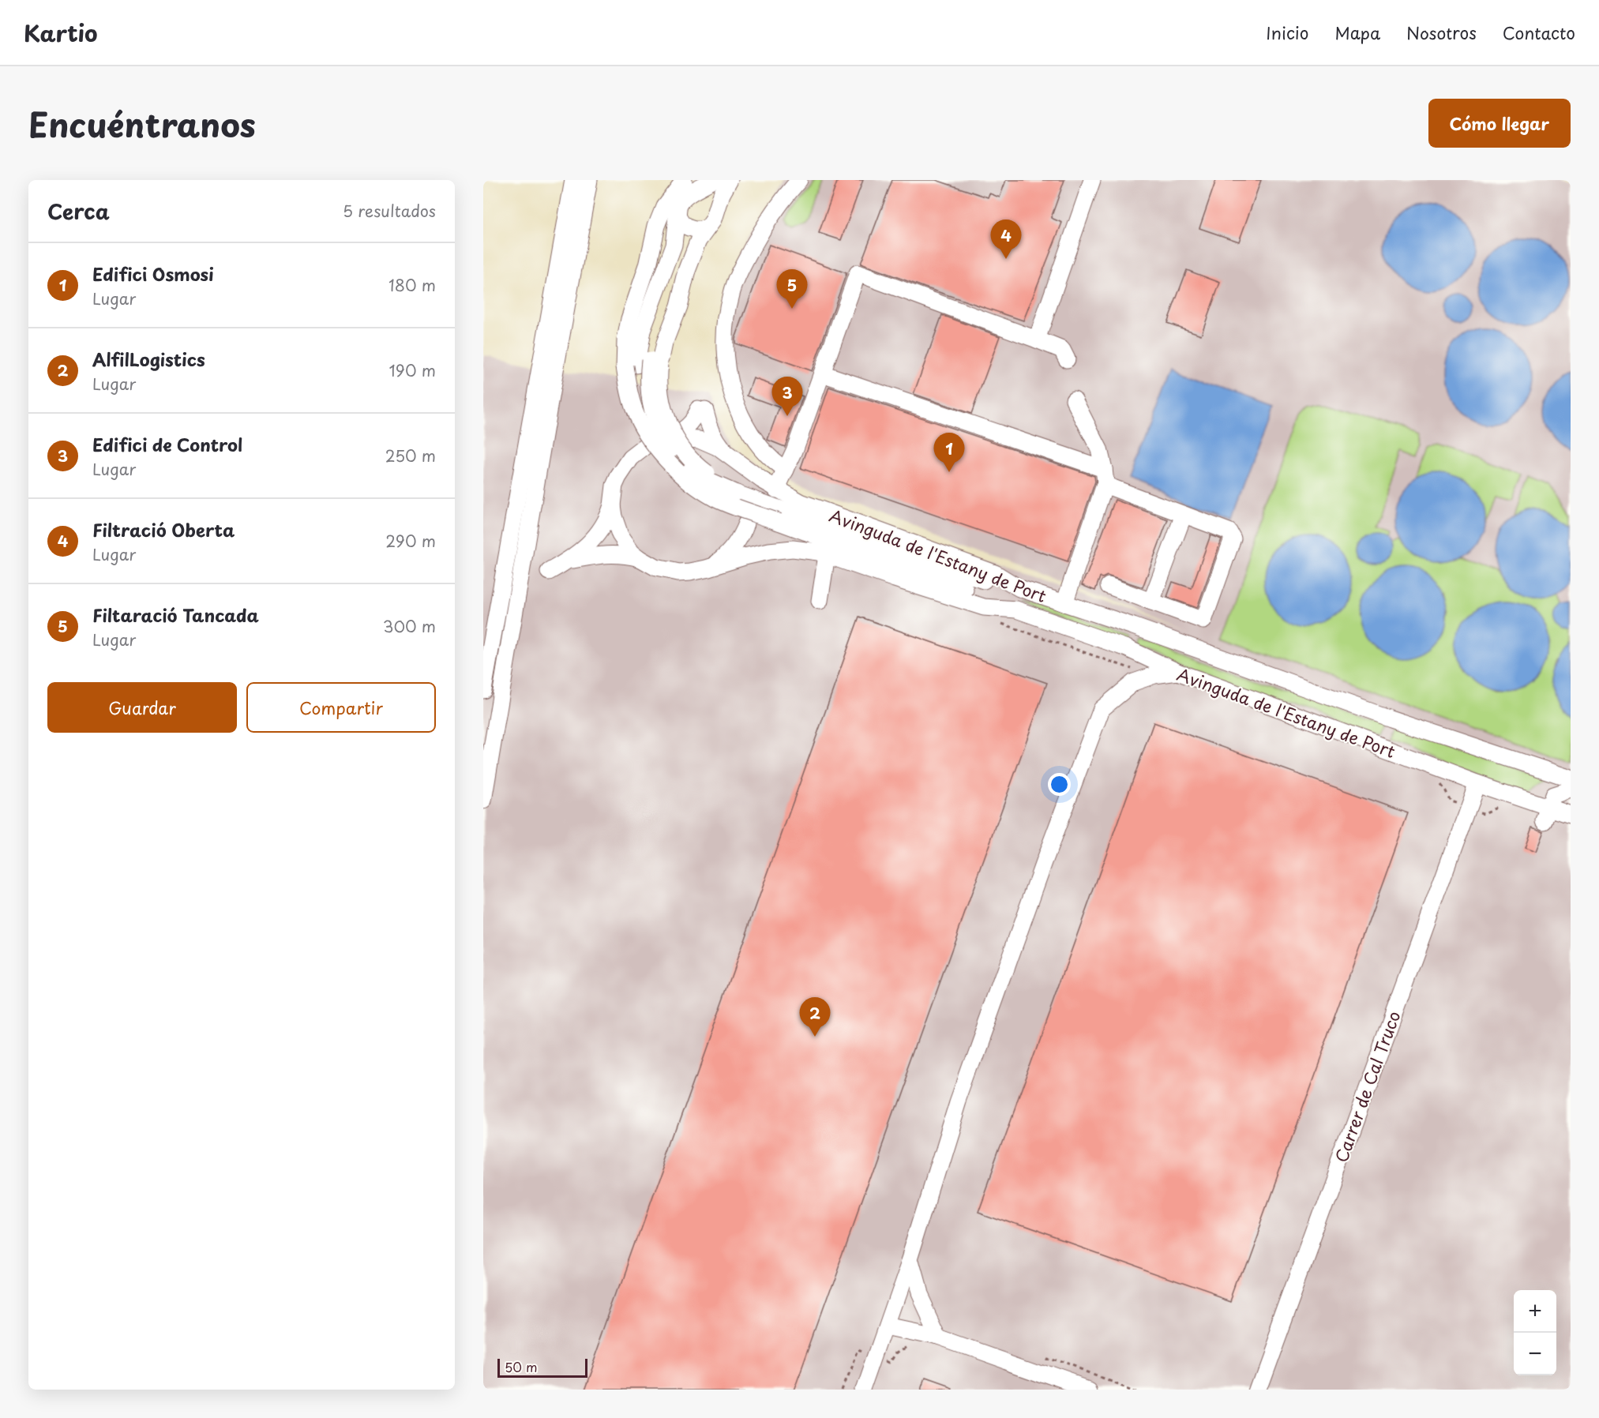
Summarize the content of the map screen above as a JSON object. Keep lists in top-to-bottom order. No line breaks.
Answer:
{"streets":{"street":["Avinguda de l'Estany de Port","Carrer de Cal Truco"]},"crossings":[["Avinguda de l'Estany de Port","Carrer de Cal Truco"]],"scale_bar":"50 m","page":{"header":"Kartio","nav":["Inicio","Mapa","Nosotros","Contacto"],"title":"Encuéntranos","buttons":["Cómo llegar",["Guardar","Compartir"]],"heading":["Cerca","5 resultados"],"pins":["4","5","3","1","2"],"list":[{"mark":"1","name":"Edifici Osmosi","note":"Lugar","value":"180 m"},{"mark":"2","name":"AlfilLogistics","note":"Lugar","value":"190 m"},{"mark":"3","name":"Edifici de Control","note":"Lugar","value":"250 m"},{"mark":"4","name":"Filtració Oberta","note":"Lugar","value":"290 m"},{"mark":"5","name":"Filtaració Tancada","note":"Lugar","value":"300 m"}],"map_buttons":["+","−"],"scale":"50 m"}}
